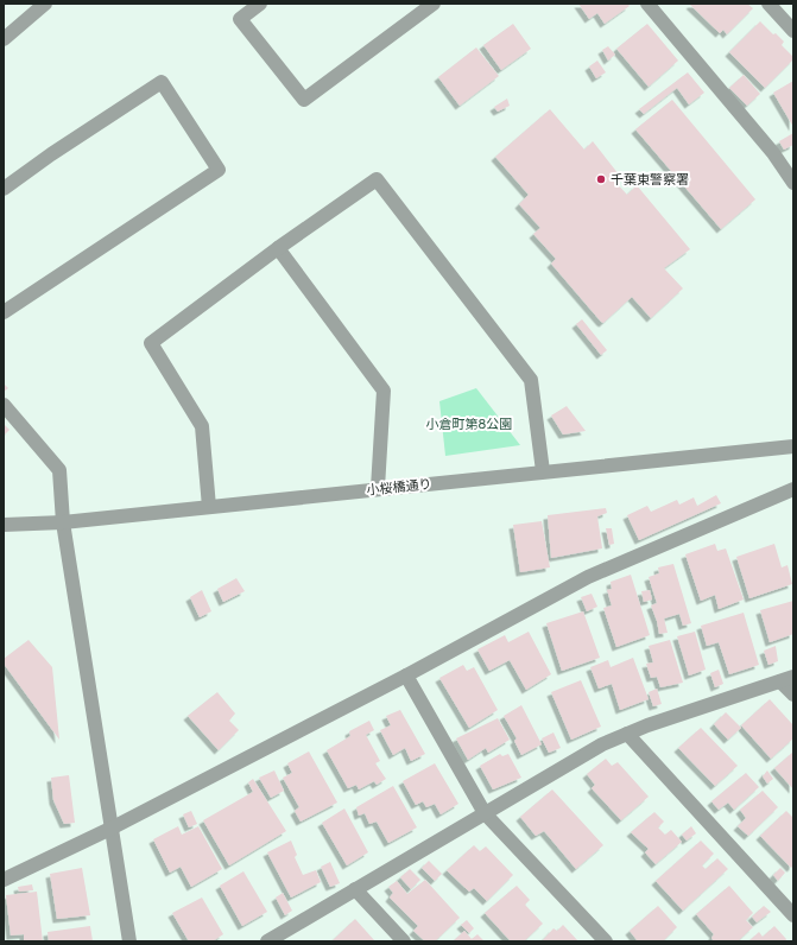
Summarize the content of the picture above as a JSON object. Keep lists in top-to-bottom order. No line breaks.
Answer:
{"streets":{"street":["小桜橋通り"]},"parks":["小倉町第8公園"],"places":["千葉東警察署"]}
